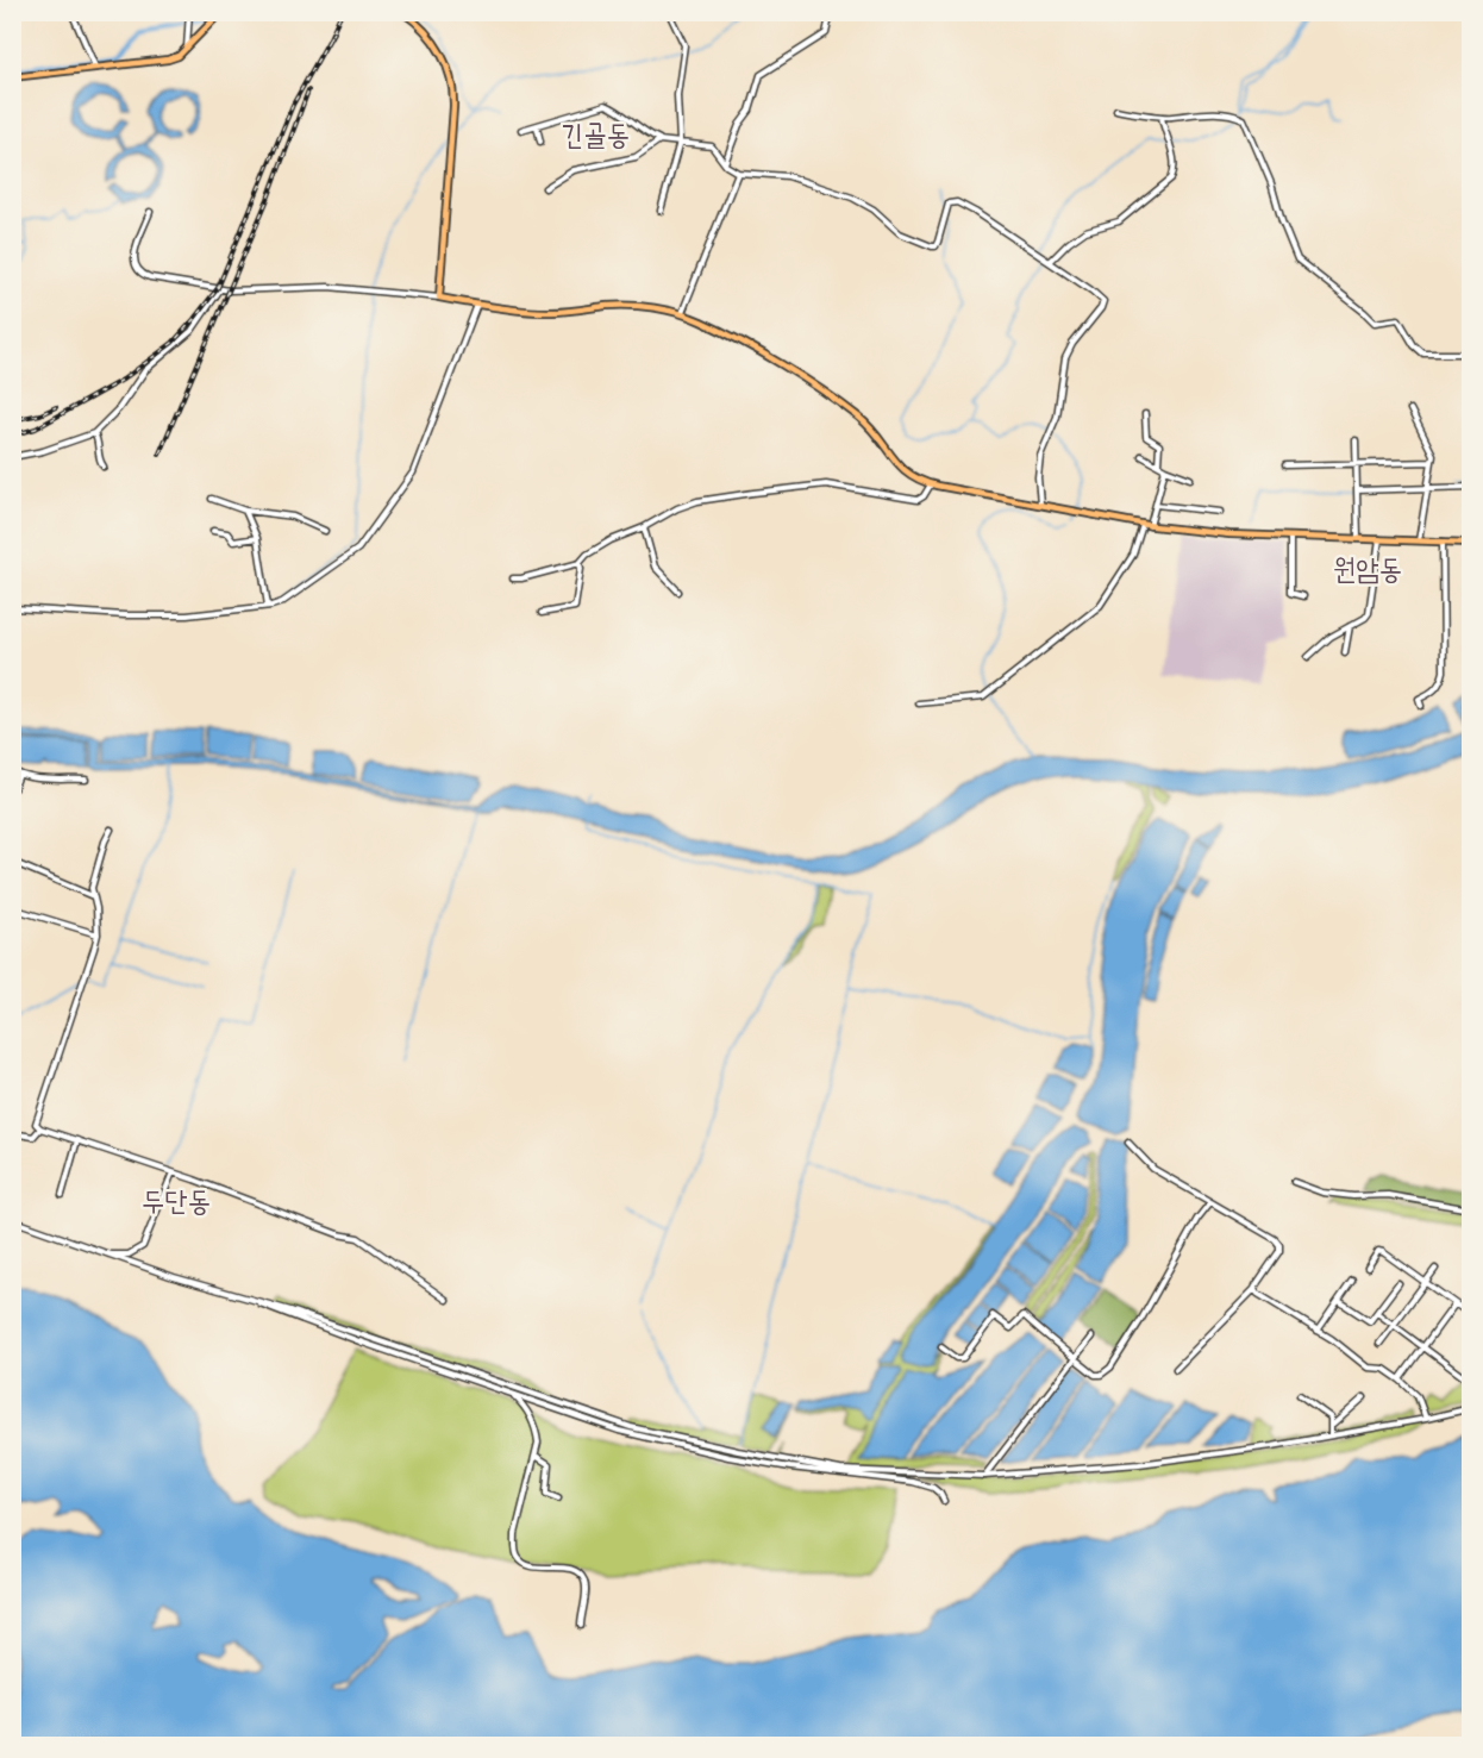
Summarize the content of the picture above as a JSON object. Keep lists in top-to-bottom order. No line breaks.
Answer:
{"districts":["긴골동","원암동","두단동"]}
